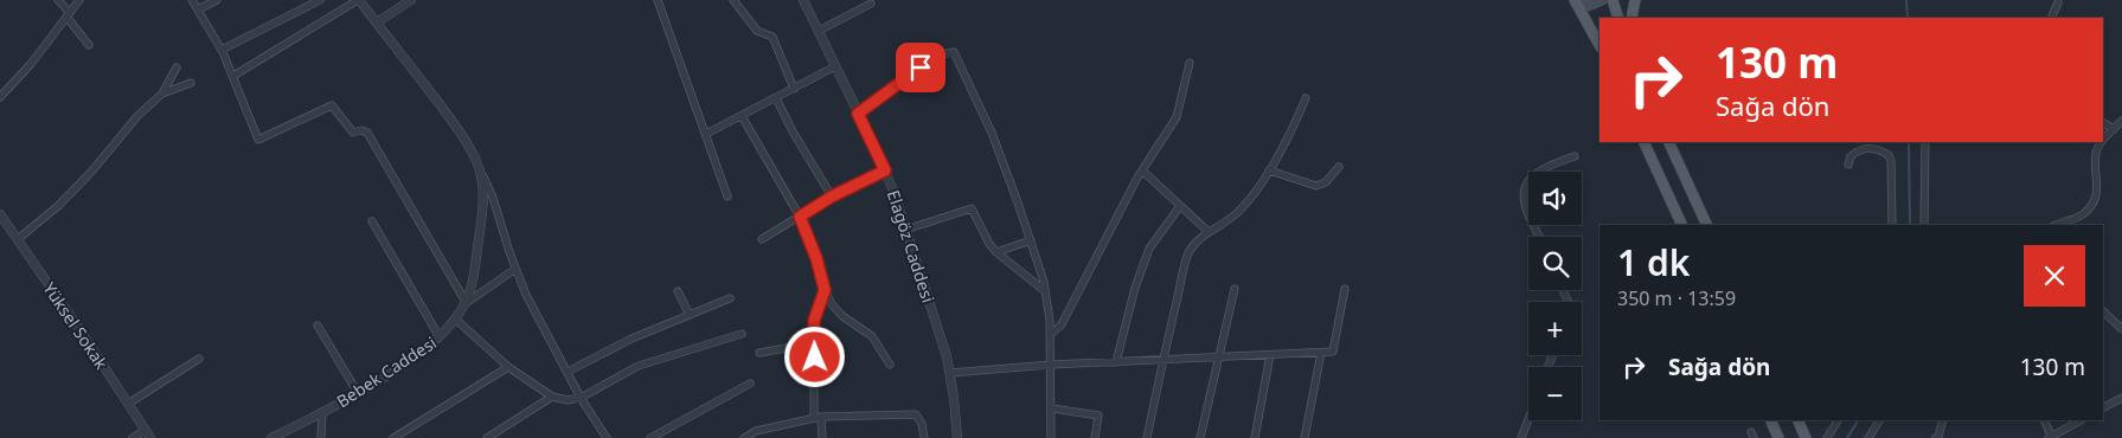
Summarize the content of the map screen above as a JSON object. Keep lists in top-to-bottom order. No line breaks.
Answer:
{"streets":{"street":["Elagöz Caddesi","Yüksel Sokak","Bebek Caddesi"]},"page":{"turn":["130 m","Sağa dön"],"map_buttons":["+","−"],"heading":["1 dk","350 m · 13:59"],"list":[{"name":"Sağa dön","value":"130 m"}]}}
